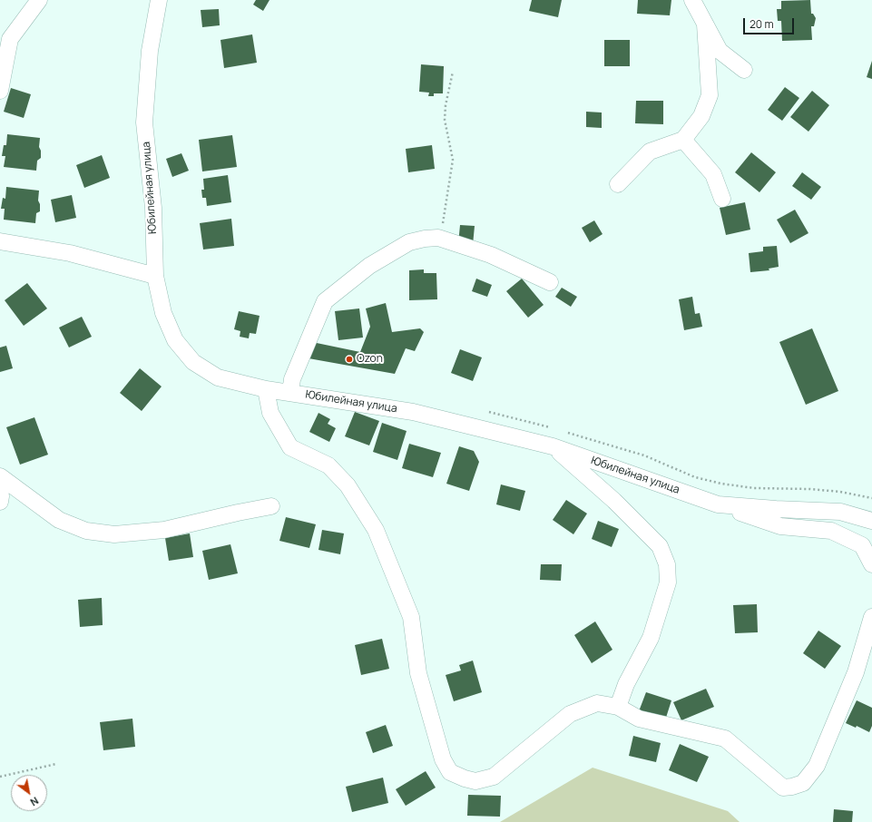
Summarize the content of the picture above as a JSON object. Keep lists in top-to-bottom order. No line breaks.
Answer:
{"streets":{"street":["Юбилейная улица"]},"places":["Ozon"],"scale_bar":"20 m","north":"bottom right"}
